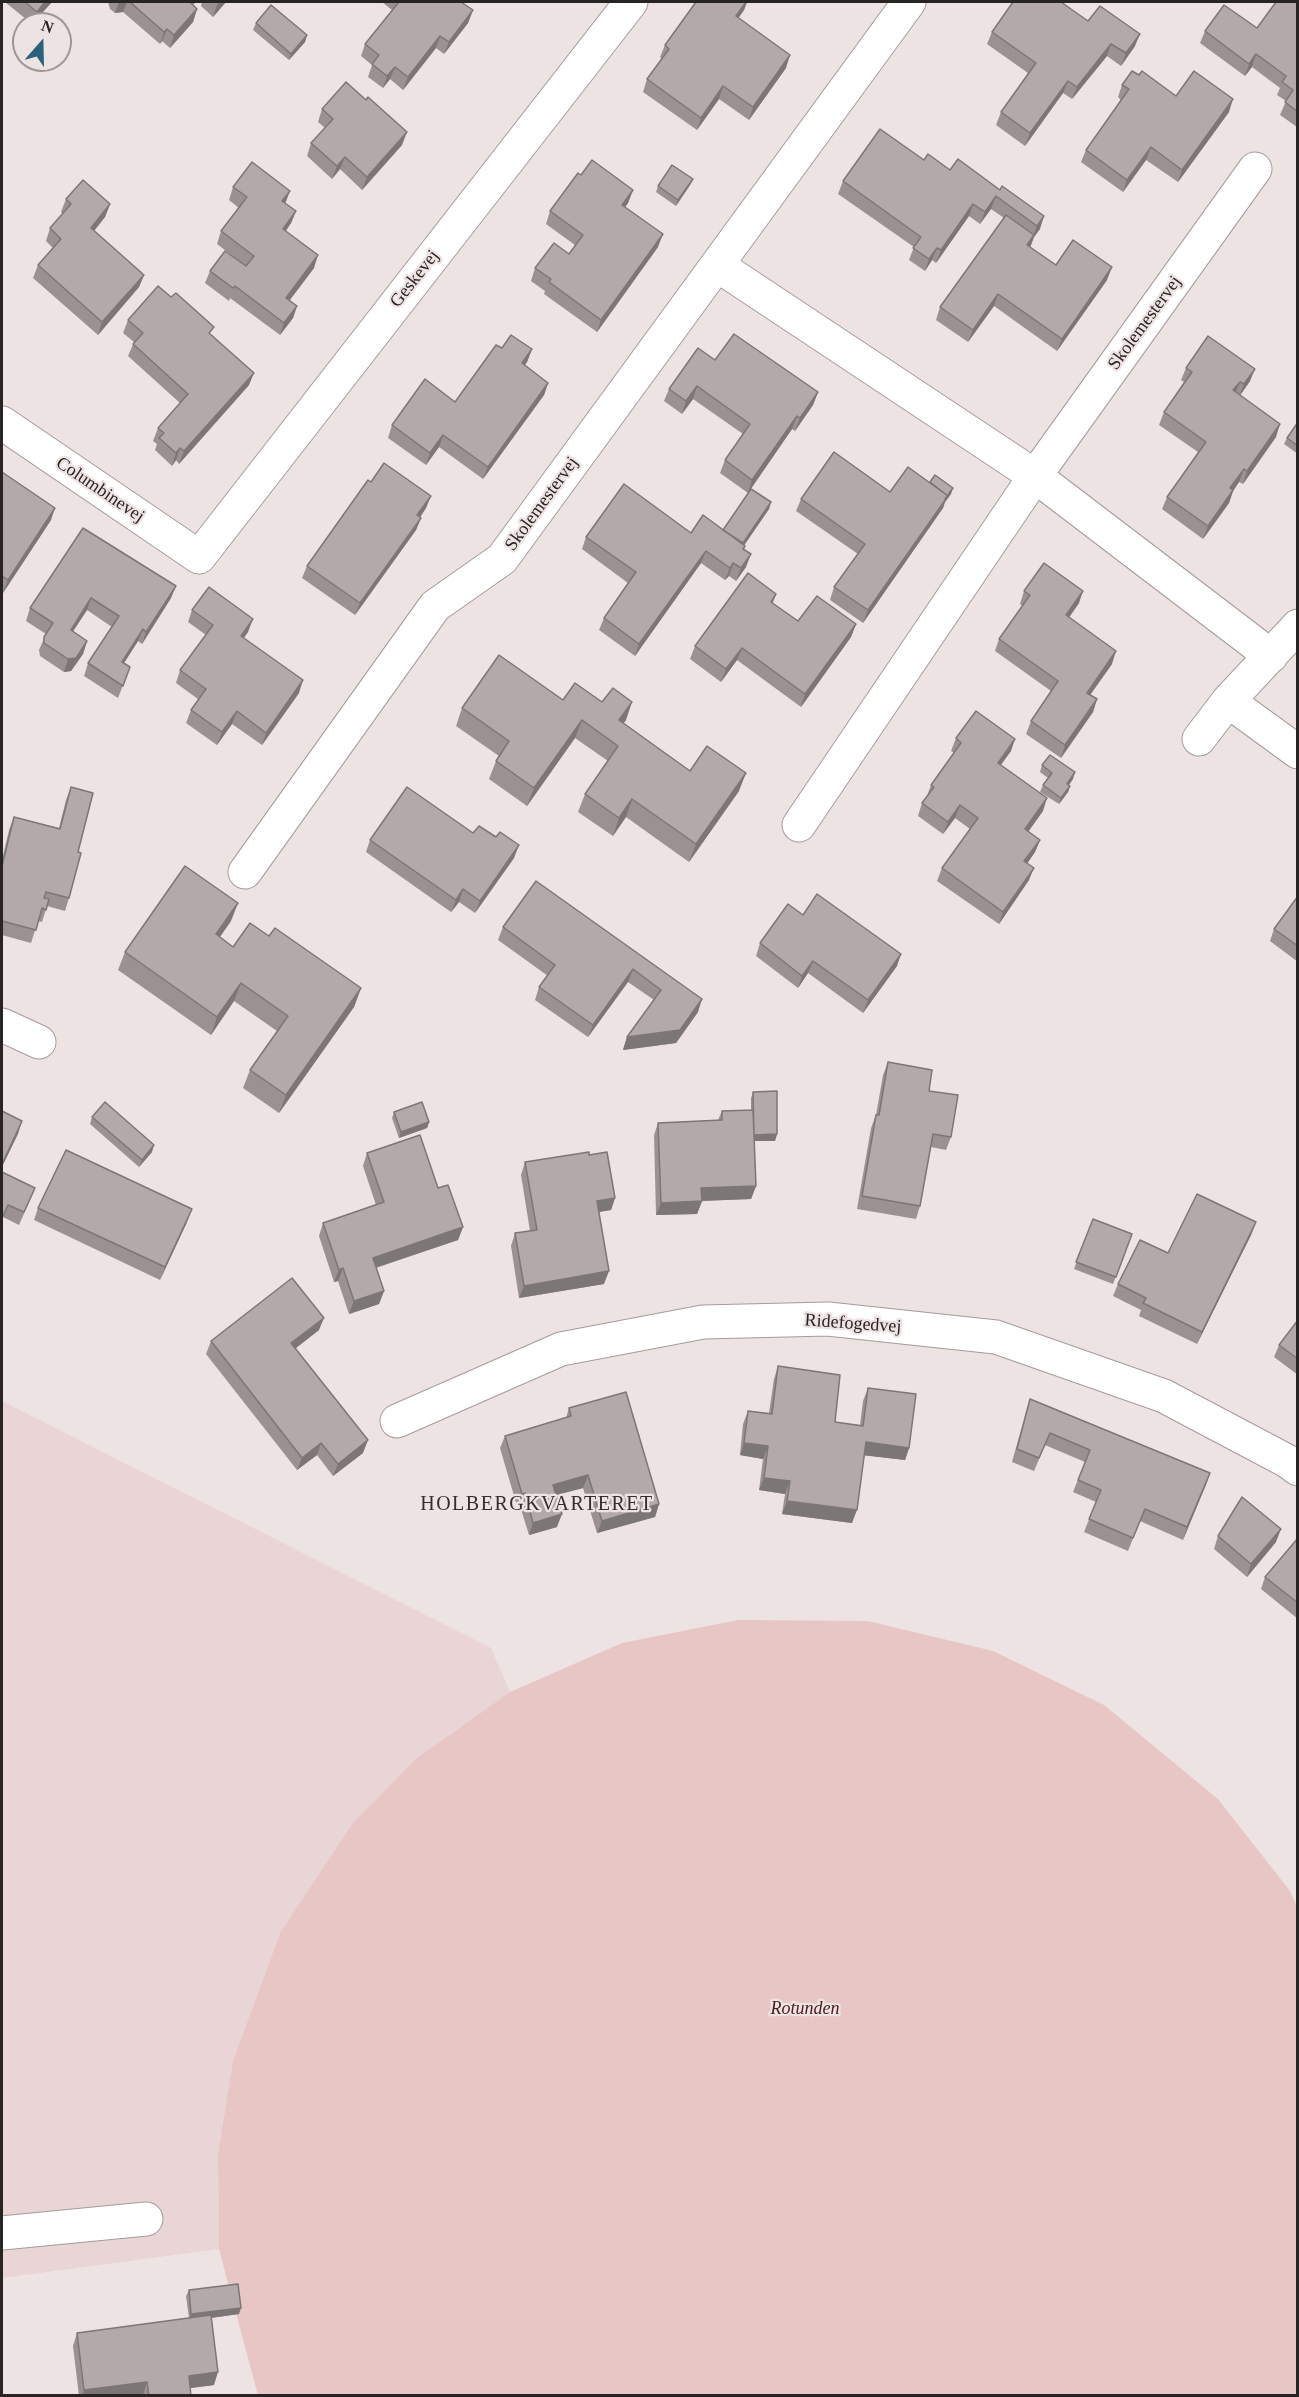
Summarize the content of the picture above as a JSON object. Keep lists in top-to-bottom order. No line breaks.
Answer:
{"streets":{"street":["Geskevej","Skolemestervej","Columbinevej","Ridefogedvej"]},"crossings":[["Geskevej","Columbinevej"]],"districts":["HOLBERGKVARTERET"],"parks":["Rotunden"],"north":"top"}
